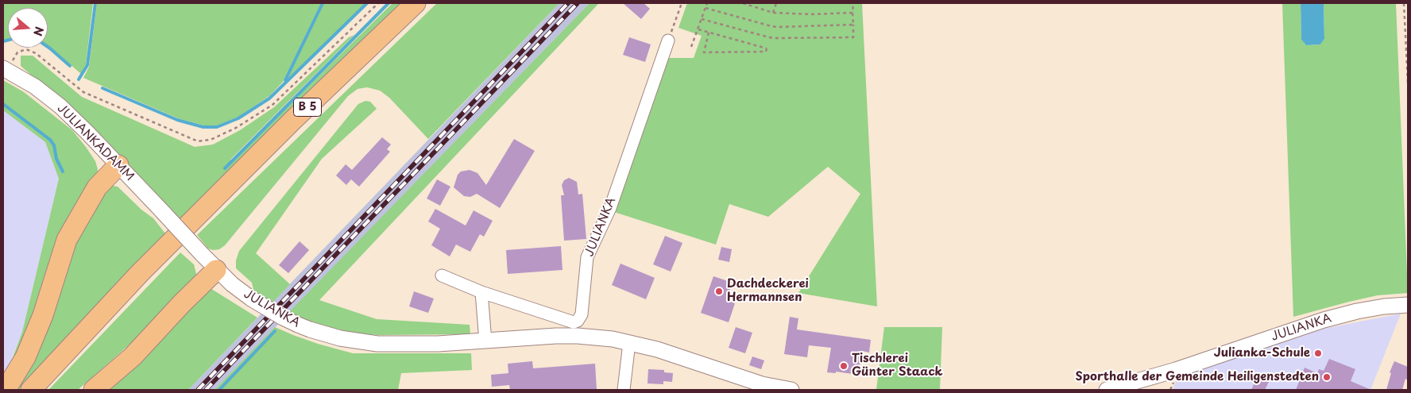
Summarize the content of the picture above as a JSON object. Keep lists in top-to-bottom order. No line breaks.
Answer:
{"streets":{"highway":["B 5"],"street":["JULIANKADAMM","JULIANKA"]},"crossings":[["JULIANKADAMM","JULIANKA"]],"places":["Dachdeckerei Hermannsen","Julianka-Schule","Tischlerei Günter Staack","Sporthalle der Gemeinde Heiligenstedten"],"north":"right"}
